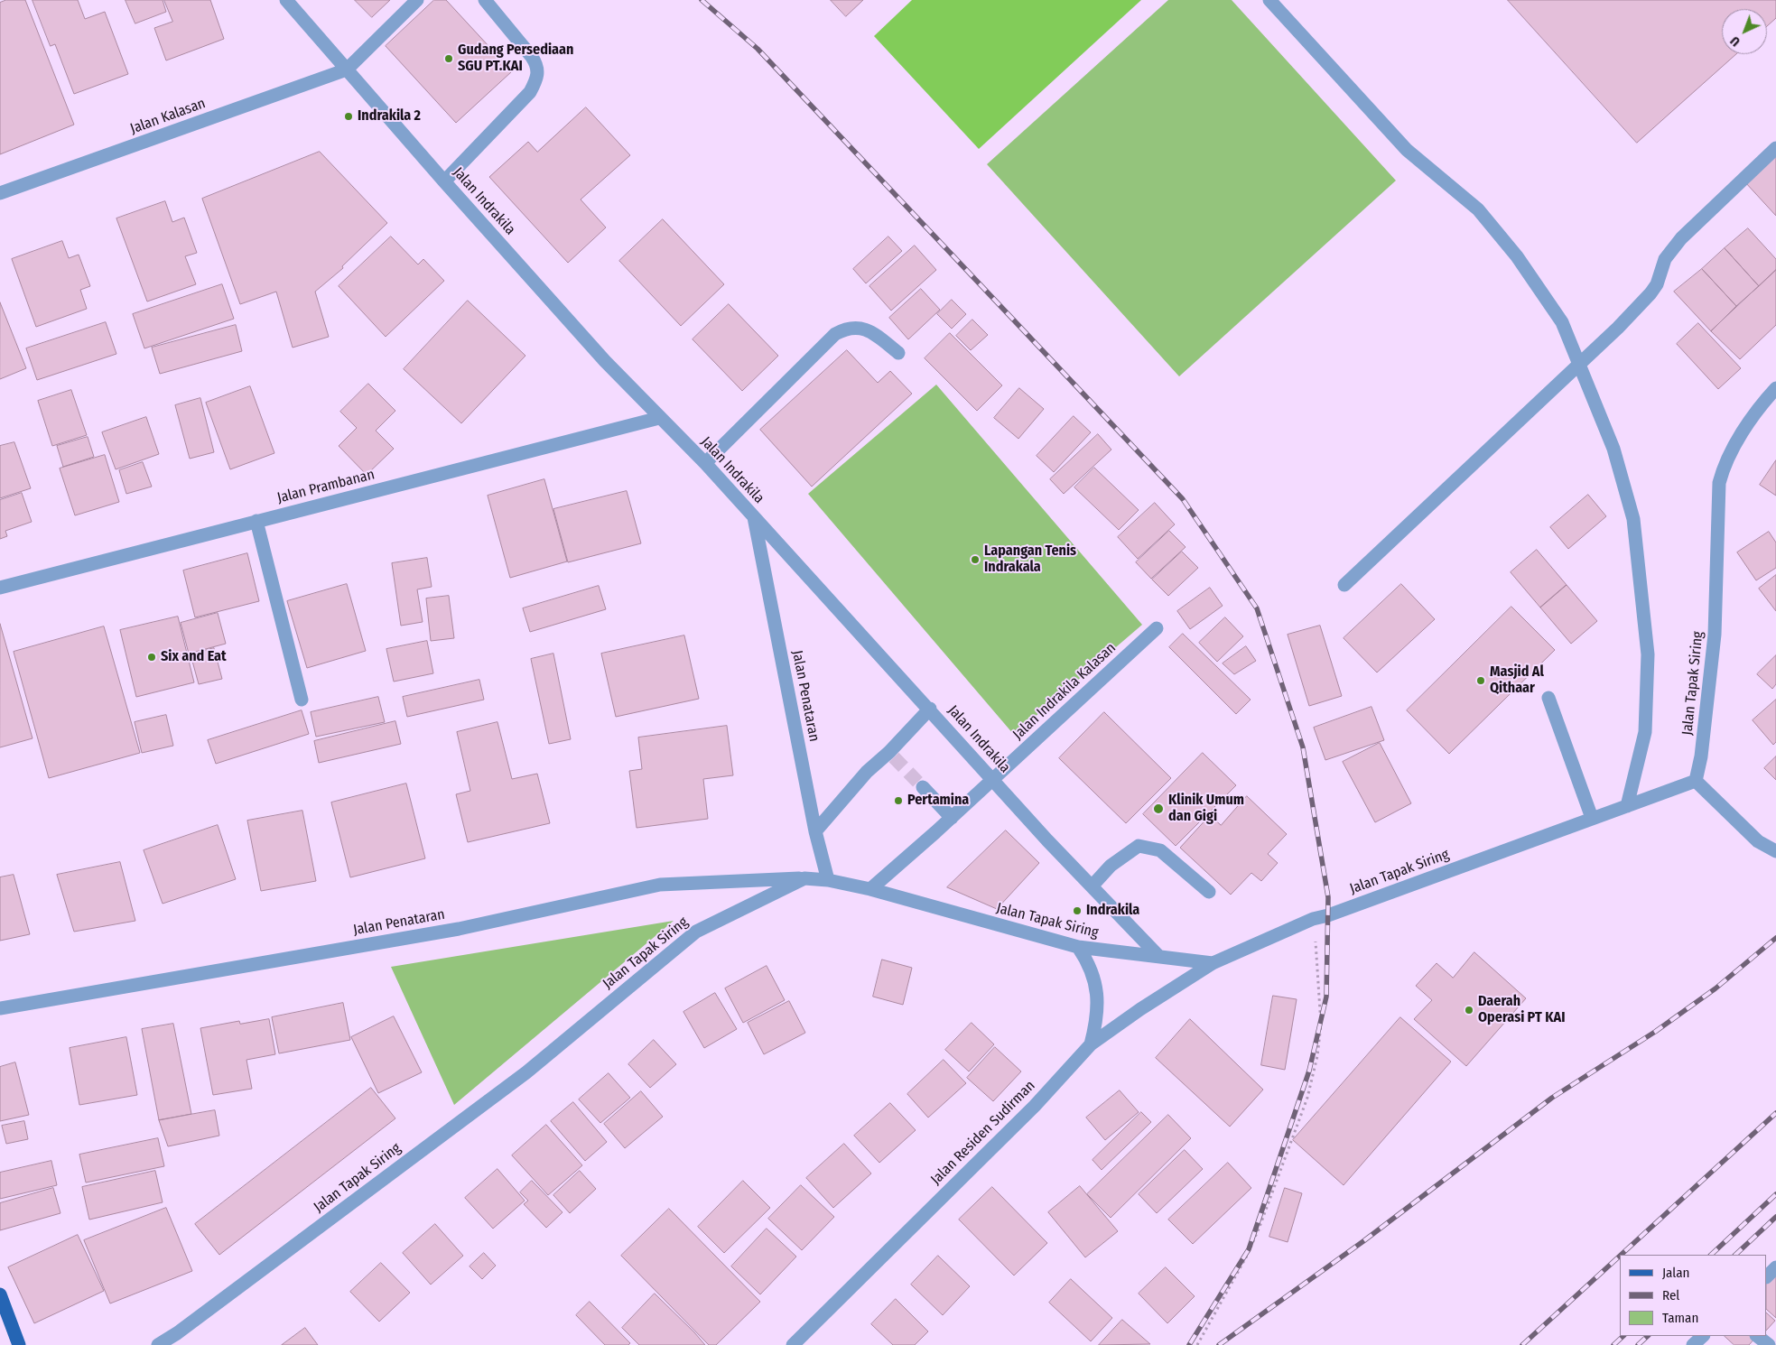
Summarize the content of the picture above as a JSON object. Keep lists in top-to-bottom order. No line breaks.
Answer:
{"streets":{"street":["Jalan Kalasan","Jalan Indrakila","Jalan Prambanan","Jalan Tapak Siring","Jalan Indrakila Kalasan","Jalan Penataran","Jalan Residen Sudirman"]},"crossings":[["Jalan Kalasan","Jalan Indrakila"],["Jalan Indrakila","Jalan Prambanan"],["Jalan Indrakila","Jalan Tapak Siring"],["Jalan Indrakila","Jalan Indrakila Kalasan"],["Jalan Indrakila","Jalan Penataran"],["Jalan Tapak Siring","Jalan Indrakila Kalasan"],["Jalan Tapak Siring","Jalan Penataran"],["Jalan Tapak Siring","Jalan Residen Sudirman"]],"places":["Gudang Persediaan SGU PT.KAI","Indrakila 2","Lapangan Tenis Indrakala","Six and Eat","Masjid Al Qithaar","Pertamina","Klinik Umum dan Gigi","Indrakila","Daerah Operasi PT KAI"],"legend":["Jalan","Rel","Taman"],"north":"bottom left"}
